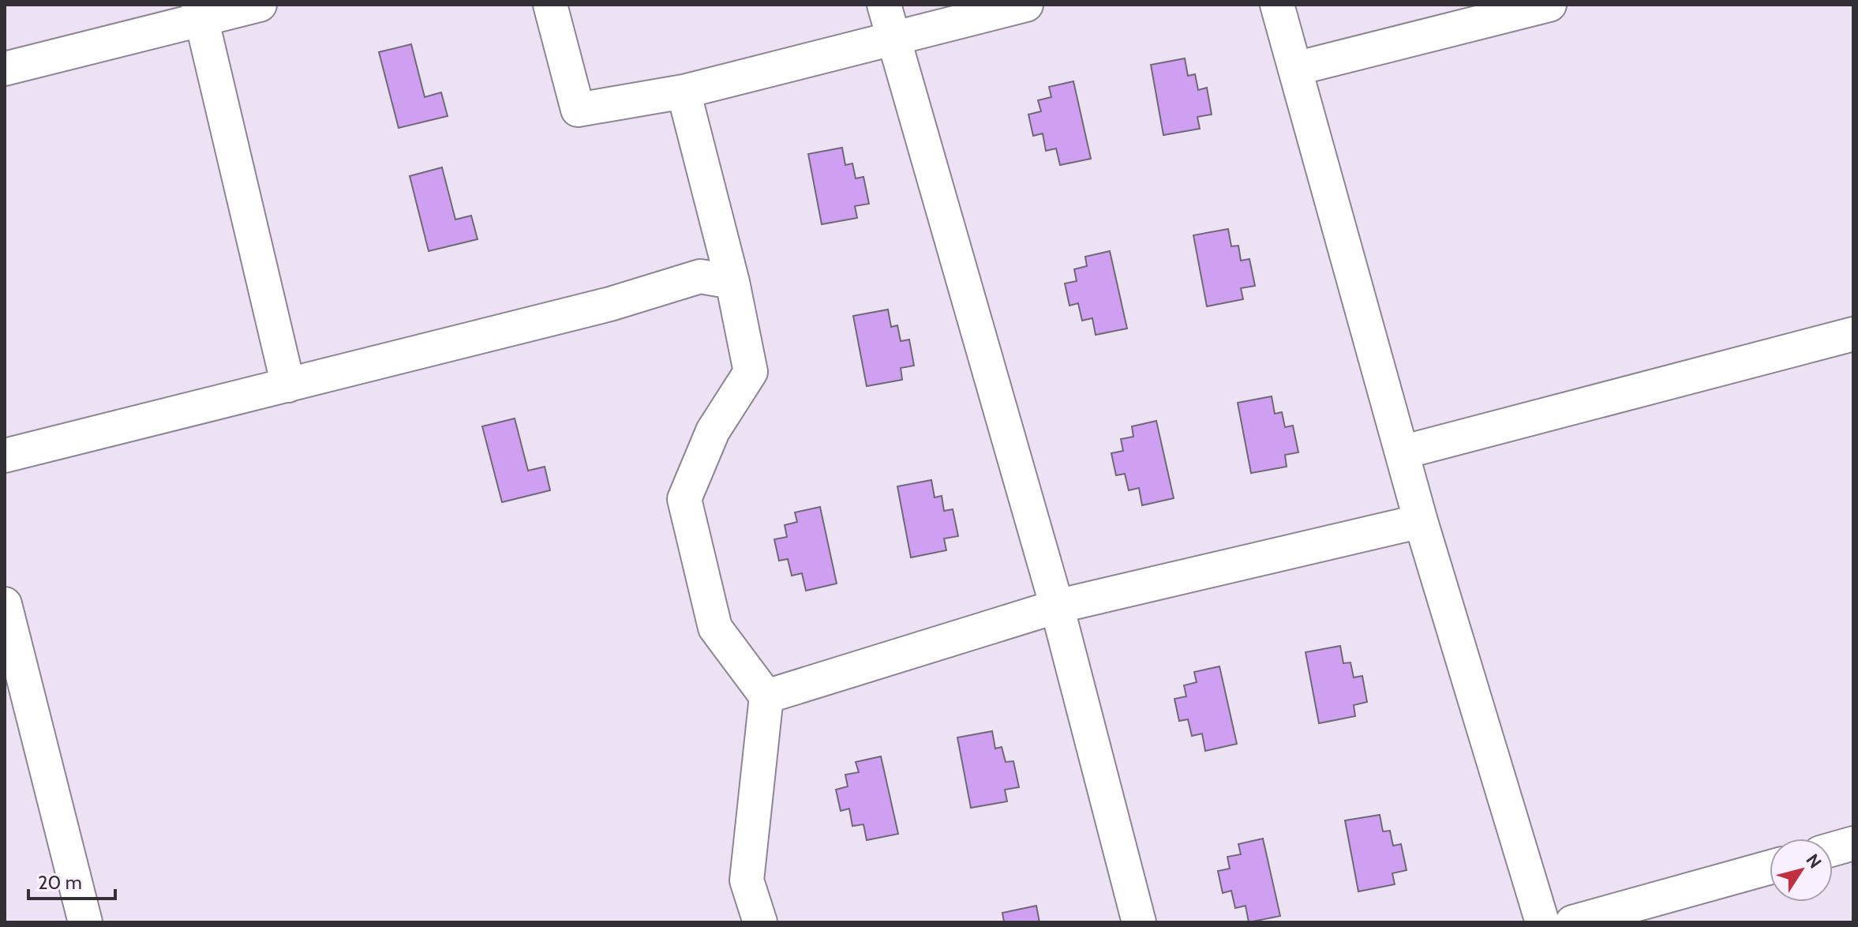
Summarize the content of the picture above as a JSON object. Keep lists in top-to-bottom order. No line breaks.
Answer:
{"scale_bar":"20 m","north":"top right"}
